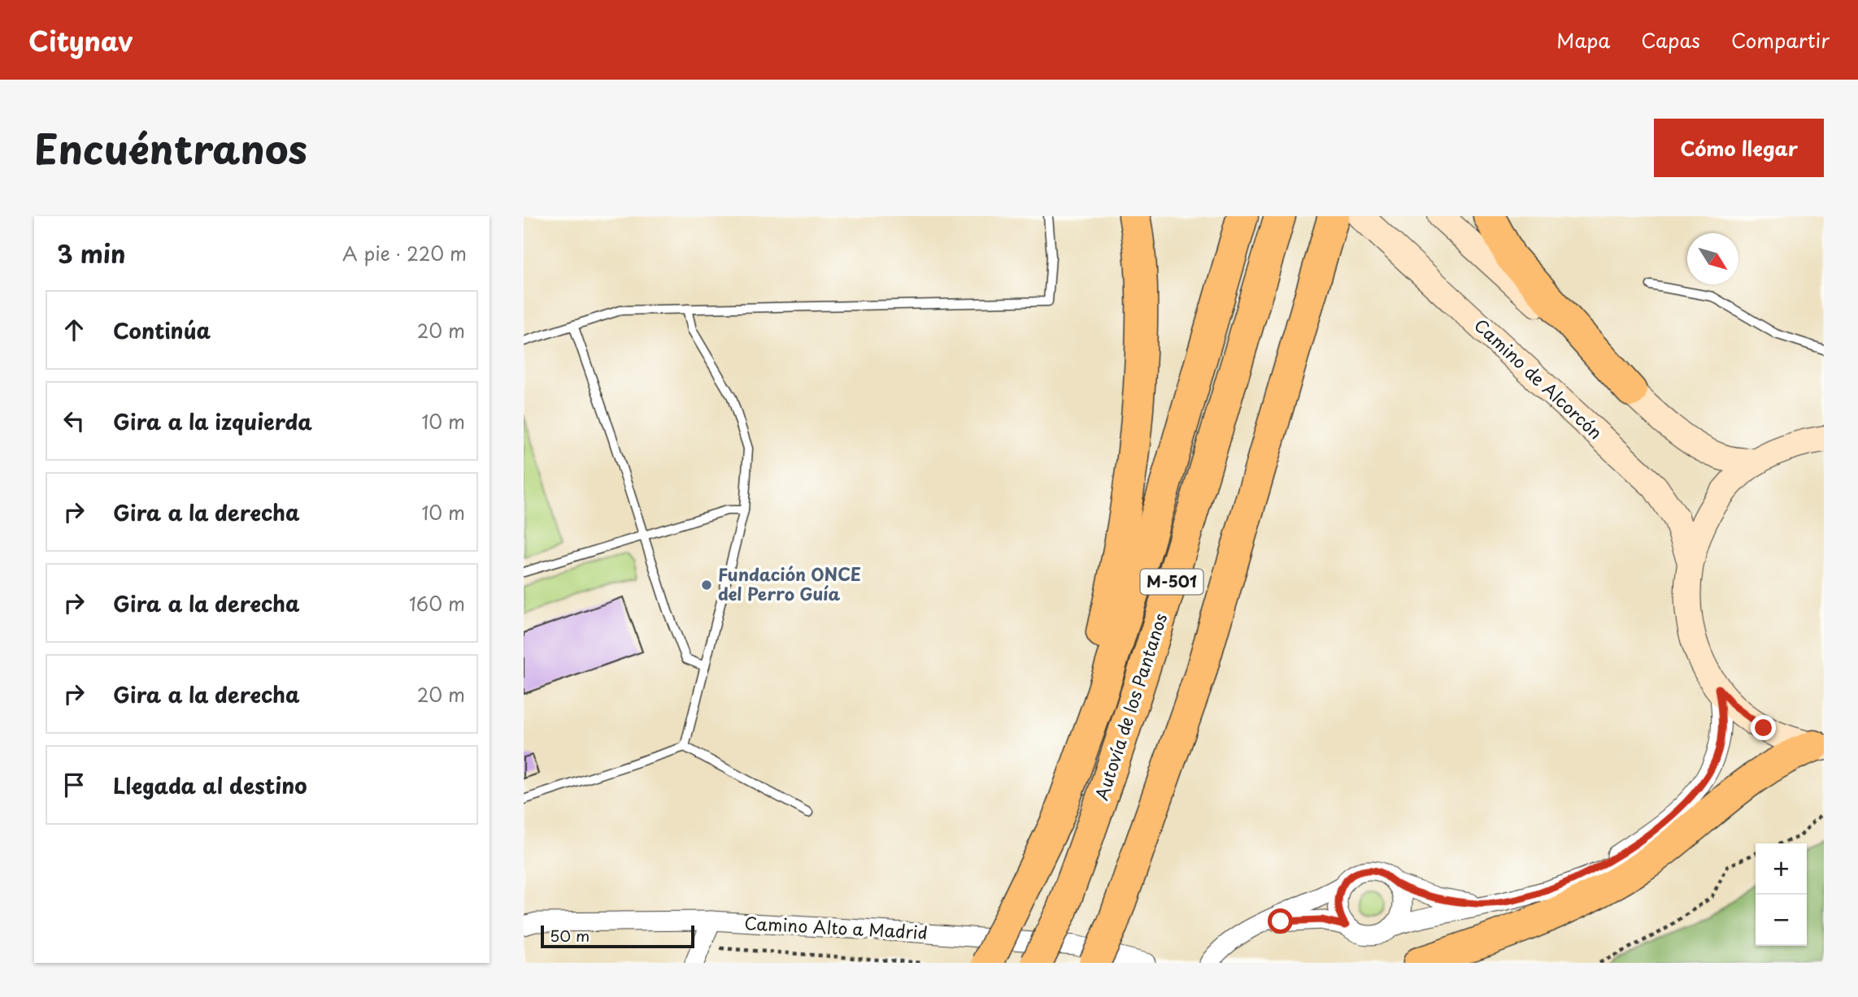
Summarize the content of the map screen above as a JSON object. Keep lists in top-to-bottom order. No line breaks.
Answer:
{"streets":{"highway":["M-501","Autovía de los Pantanos"],"street":["Camino de Alcorcón","Camino Alto a Madrid"]},"places":["Fundación ONCE del Perro Guía"],"scale_bar":"50 m","north":"bottom right","page":{"header":"Citynav","nav":["Mapa","Capas","Compartir"],"title":"Encuéntranos","buttons":"Cómo llegar","heading":["3 min","A pie · 220 m"],"list":[["Continúa","20 m"],["Gira a la izquierda","10 m"],["Gira a la derecha","10 m"],["Gira a la derecha","160 m"],["Gira a la derecha","20 m"],"Llegada al destino"],"map_buttons":["+","−"],"scale":"50 m"}}
